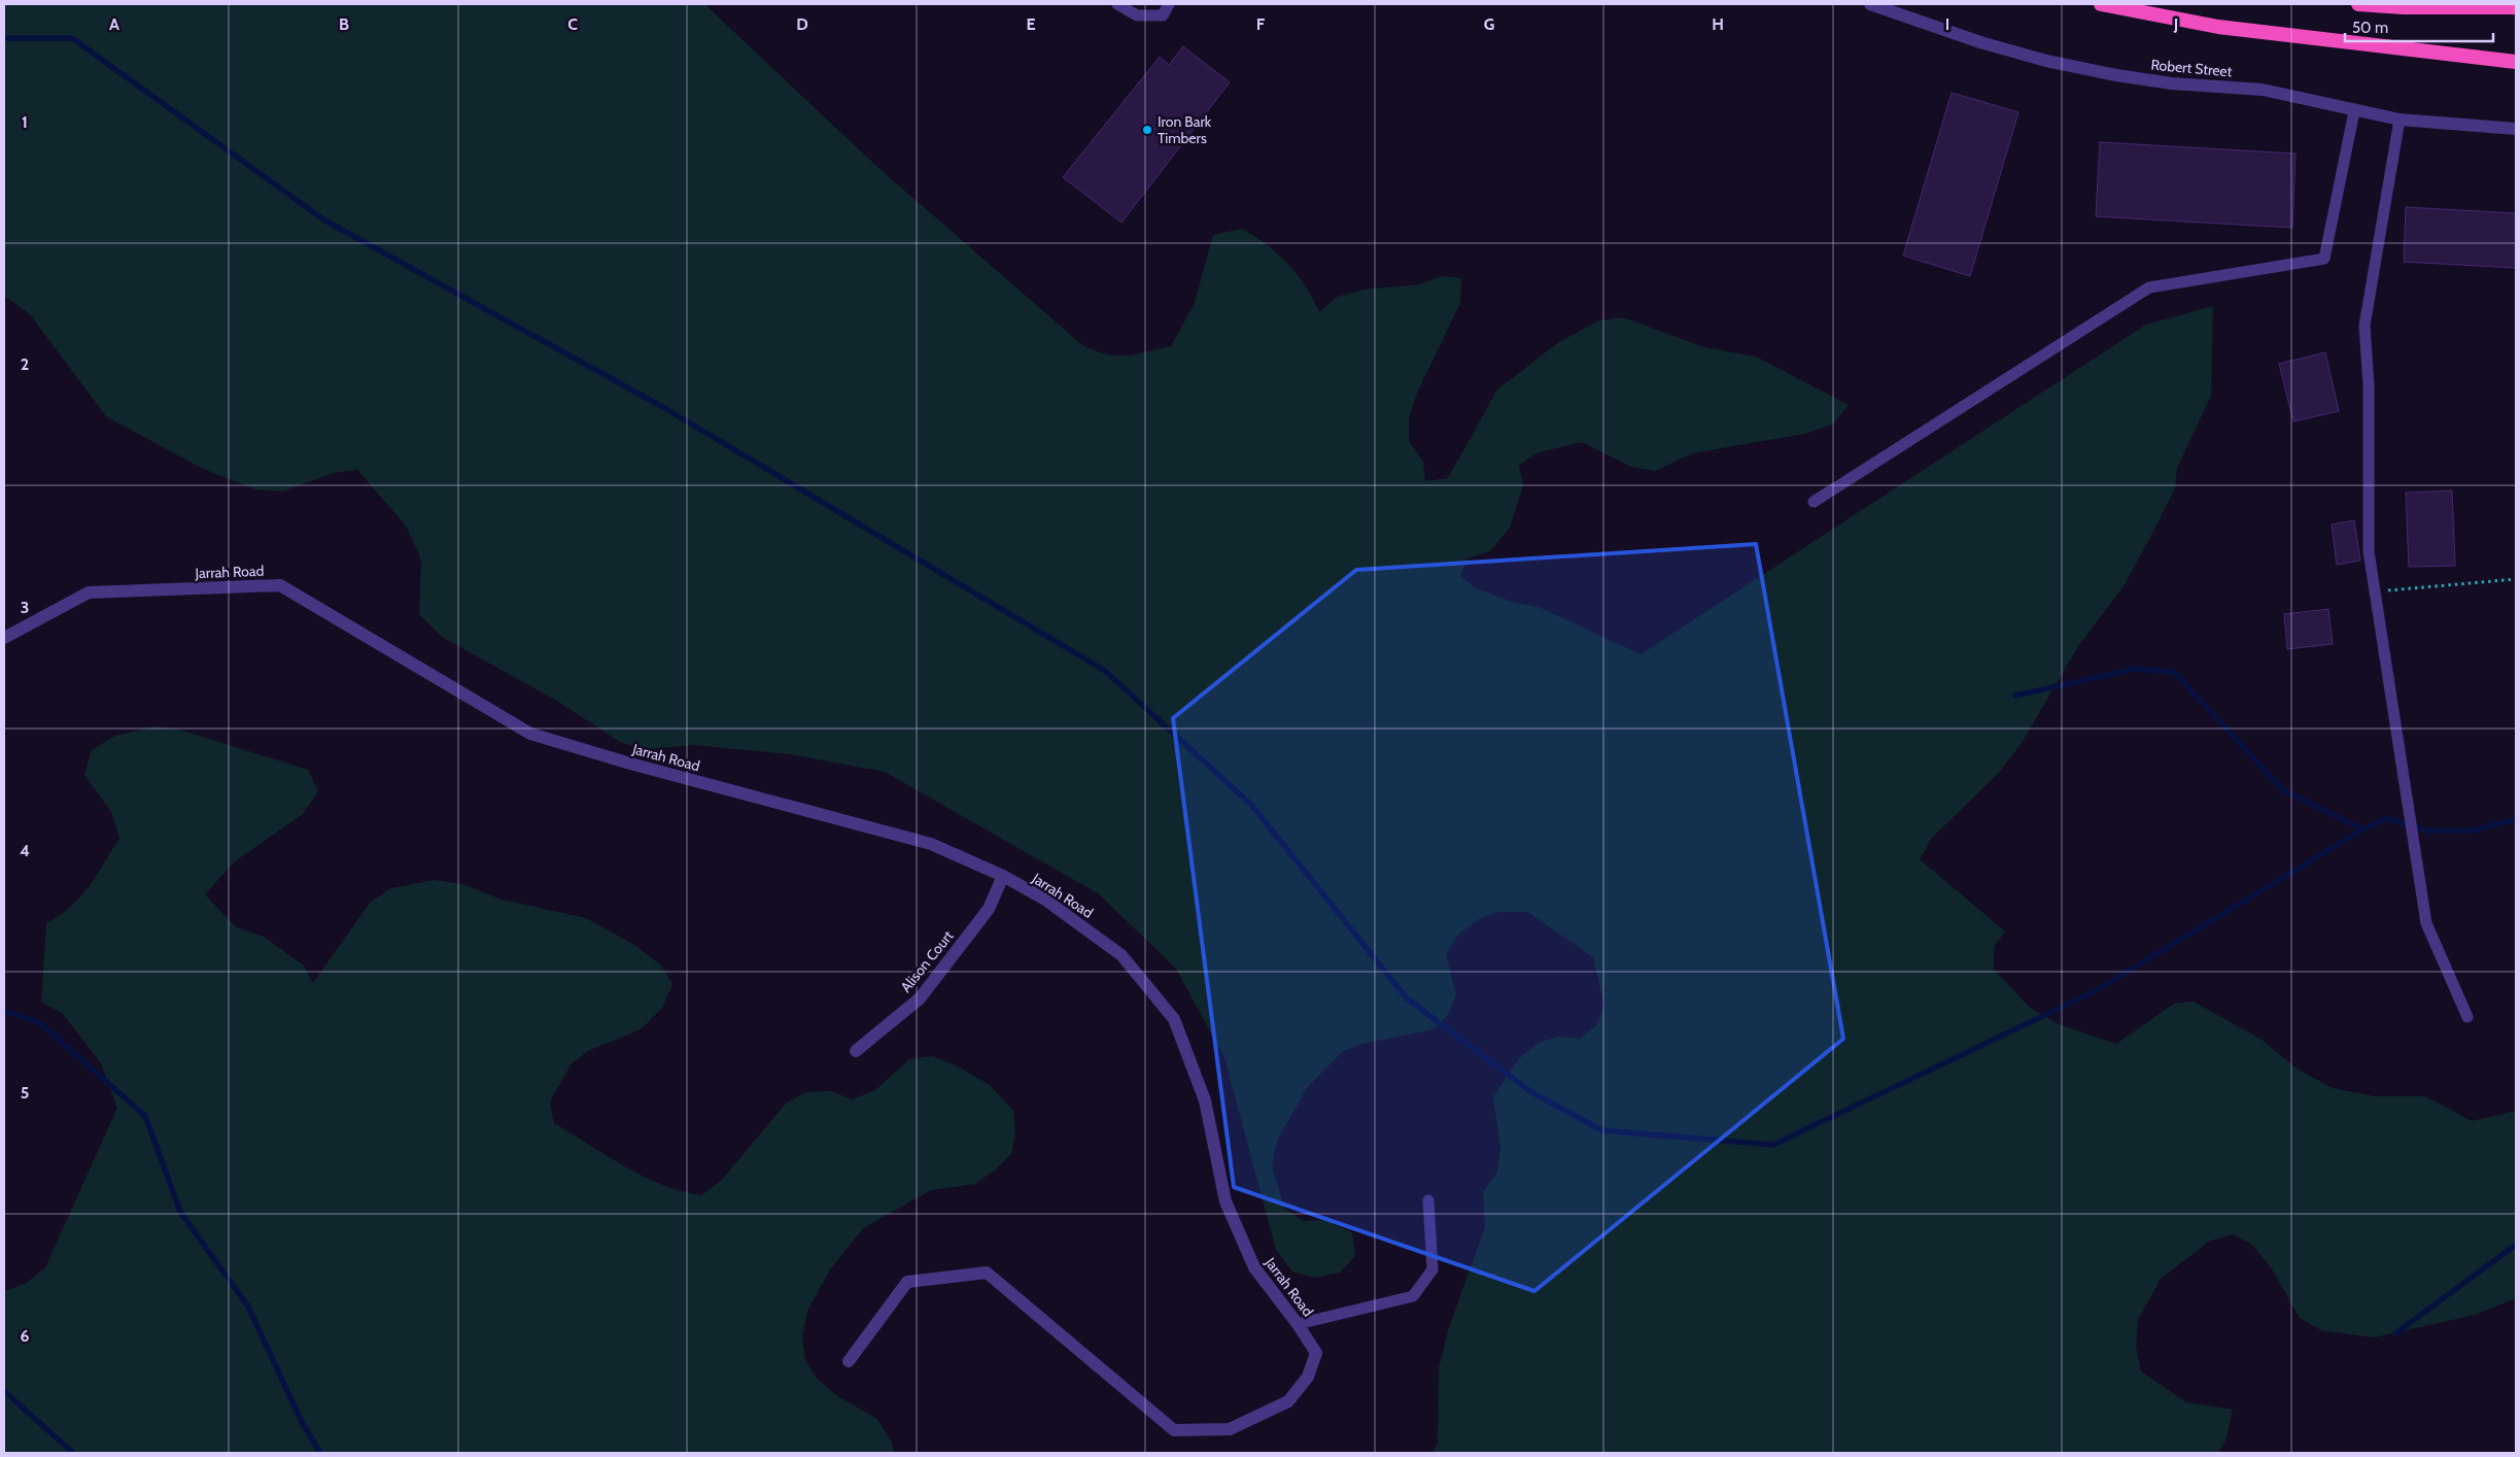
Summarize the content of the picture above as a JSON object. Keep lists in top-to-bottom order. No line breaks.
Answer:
{"streets":{"street":["Robert Street","Jarrah Road","Alison Court"]},"crossings":[["Jarrah Road","Alison Court"]],"places":["Iron Bark Timbers"],"scale_bar":"50 m","grid":{"columns":["A","B","C","D","E","F","G","H","I","J"],"rows":["1","2","3","4","5","6"]}}
